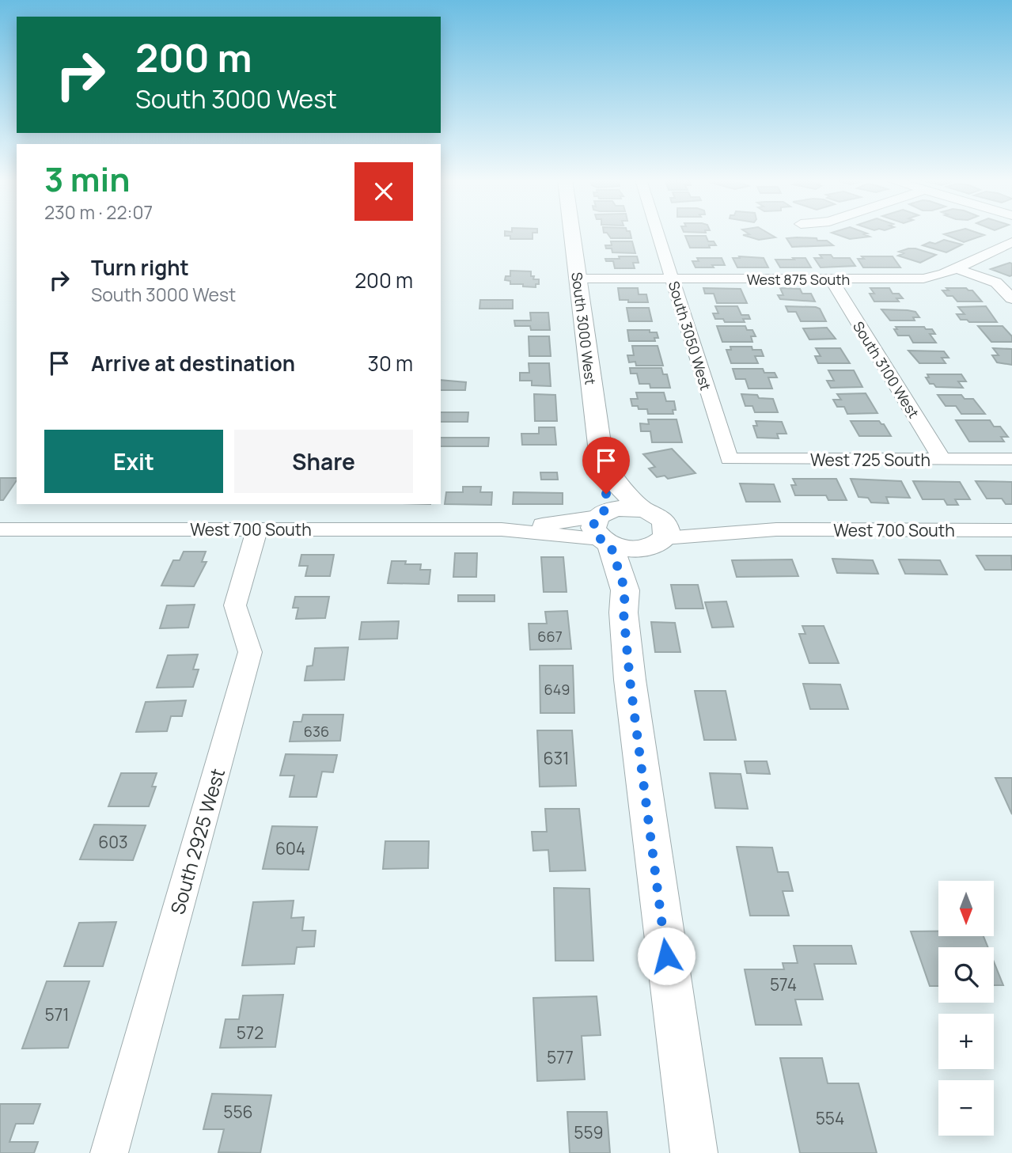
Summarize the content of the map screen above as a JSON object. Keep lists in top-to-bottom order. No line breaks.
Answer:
{"streets":{"main road":["South 3000 West"],"street":["West 875 South","South 3050 West","South 3100 West","West 725 South","West 700 South","South 2925 West"]},"crossings":[["West 875 South","South 3000 West"],["West 875 South","South 3050 West"],["West 875 South","South 3100 West"],["South 3000 West","West 700 South"],["South 3050 West","West 725 South"],["South 3100 West","West 725 South"],["West 700 South","South 2925 West"]],"house_numbers":["667","649","636","631","603","604","574","571","572","577","556","554","559"],"north":"bottom","page":{"turn":["200 m","South 3000 West"],"heading":["3 min","230 m · 22:07"],"list":[{"name":"Turn right","note":"South 3000 West","value":"200 m"},{"name":"Arrive at destination","value":"30 m"}],"buttons":["Exit","Share"],"map_buttons":["+","−"]}}
